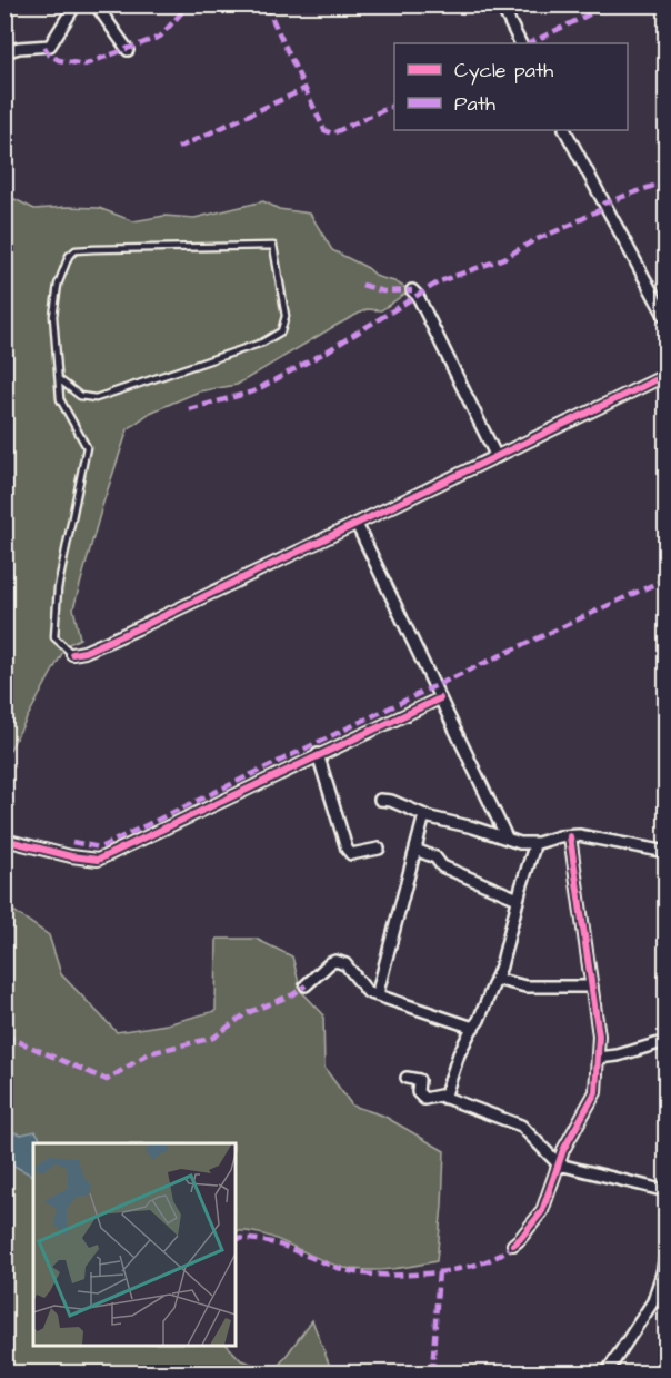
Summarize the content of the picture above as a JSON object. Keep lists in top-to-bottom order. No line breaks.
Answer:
{"legend":["Cycle path","Path"]}
